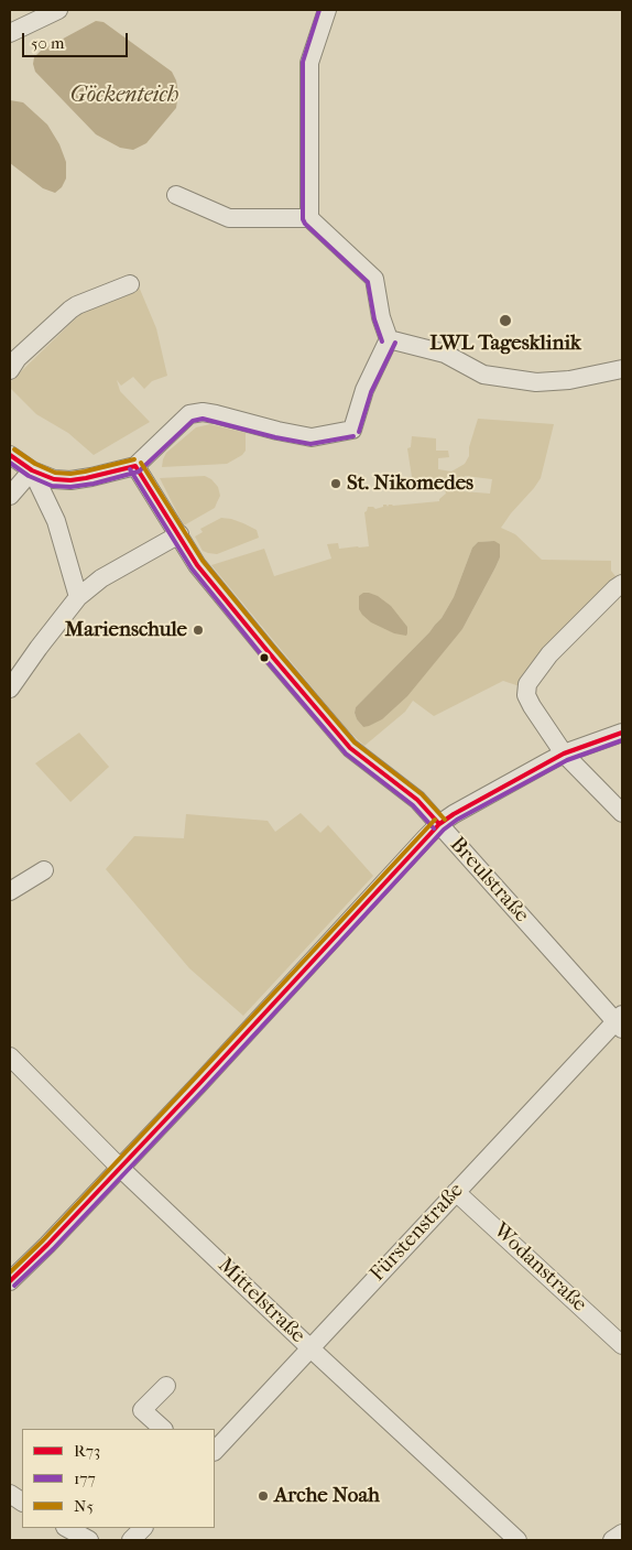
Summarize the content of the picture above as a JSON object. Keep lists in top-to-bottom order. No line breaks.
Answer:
{"streets":{"street":["Breulstraße","Fürstenstraße","Wodanstraße","Mittelstraße"]},"crossings":[["Breulstraße","Fürstenstraße"],["Fürstenstraße","Wodanstraße"],["Fürstenstraße","Mittelstraße"]],"water":["Göckenteich"],"places":["LWL Tagesklinik","St. Nikomedes","Marienschule","Arche Noah"],"lines":["transit line 177","transit line N5","transit line R73"],"legend":["R73","177","N5"],"scale_bar":"50 m"}
